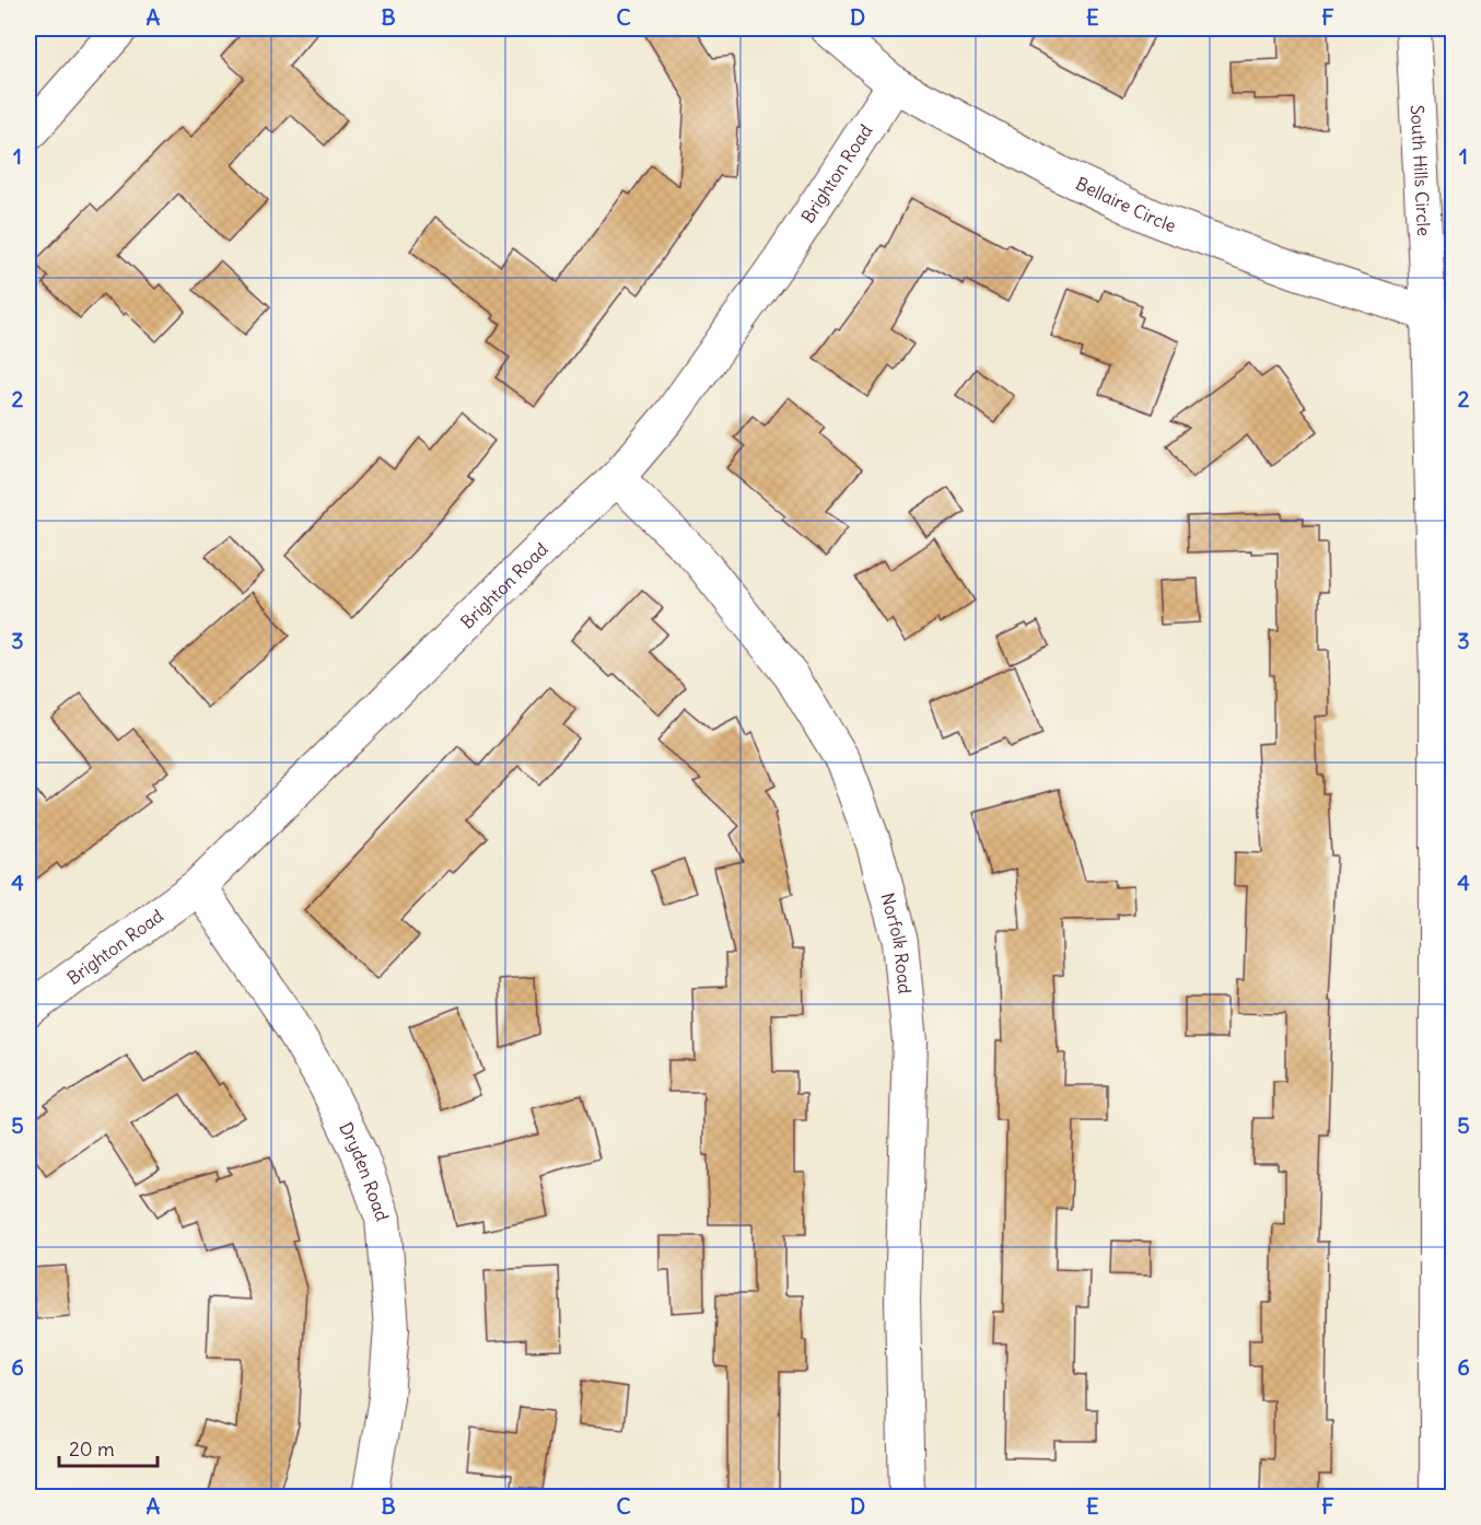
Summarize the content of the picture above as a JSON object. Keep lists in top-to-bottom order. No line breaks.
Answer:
{"streets":{"street":["South Hills Circle","Brighton Road","Bellaire Circle","Norfolk Road","Dryden Road"]},"crossings":[["South Hills Circle","Bellaire Circle"],["Brighton Road","Bellaire Circle"],["Brighton Road","Norfolk Road"],["Brighton Road","Dryden Road"]],"scale_bar":"20 m","grid":{"columns":["A","B","C","D","E","F"],"rows":["1","2","3","4","5","6"]}}
